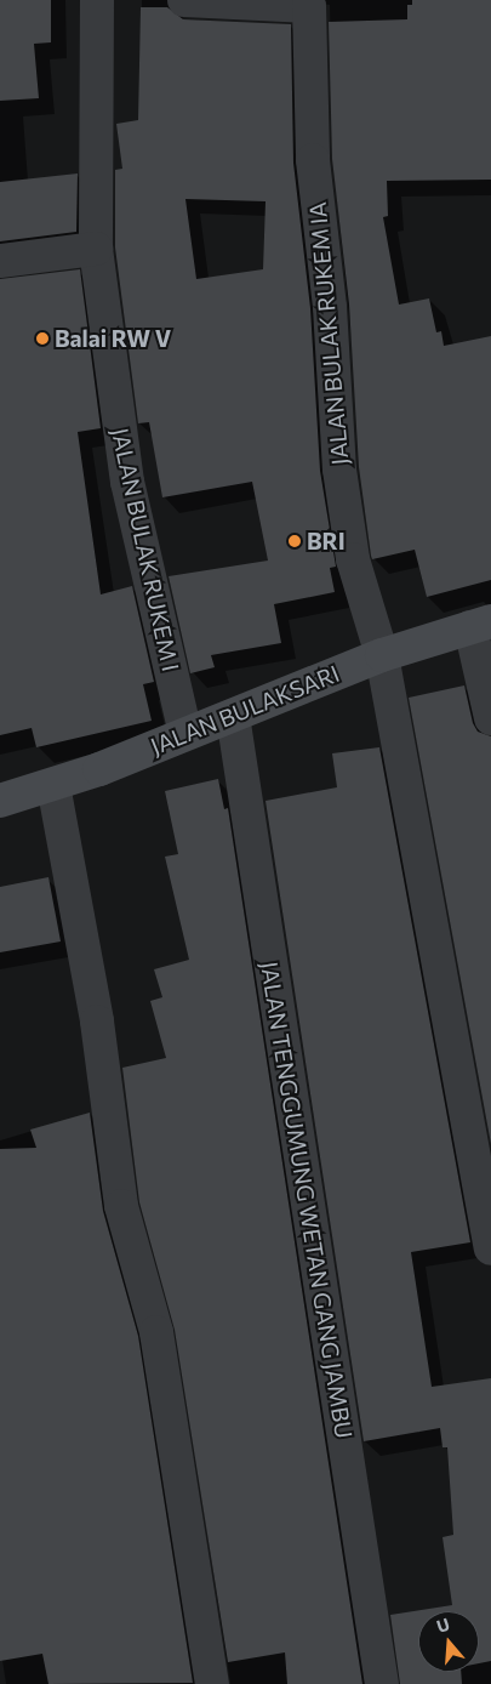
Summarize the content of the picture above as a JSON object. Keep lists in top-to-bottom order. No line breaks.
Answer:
{"streets":{"street":["JALAN BULAK RUKEM IA","JALAN BULAK RUKEM I","JALAN BULAKSARI","JALAN TENGGUMUNG WETAN GANG JAMBU"]},"crossings":[["JALAN BULAK RUKEM IA","JALAN BULAKSARI"],["JALAN BULAK RUKEM I","JALAN BULAKSARI"],["JALAN BULAKSARI","JALAN TENGGUMUNG WETAN GANG JAMBU"]],"places":["Balai RW V","BRI"],"north":"top"}
